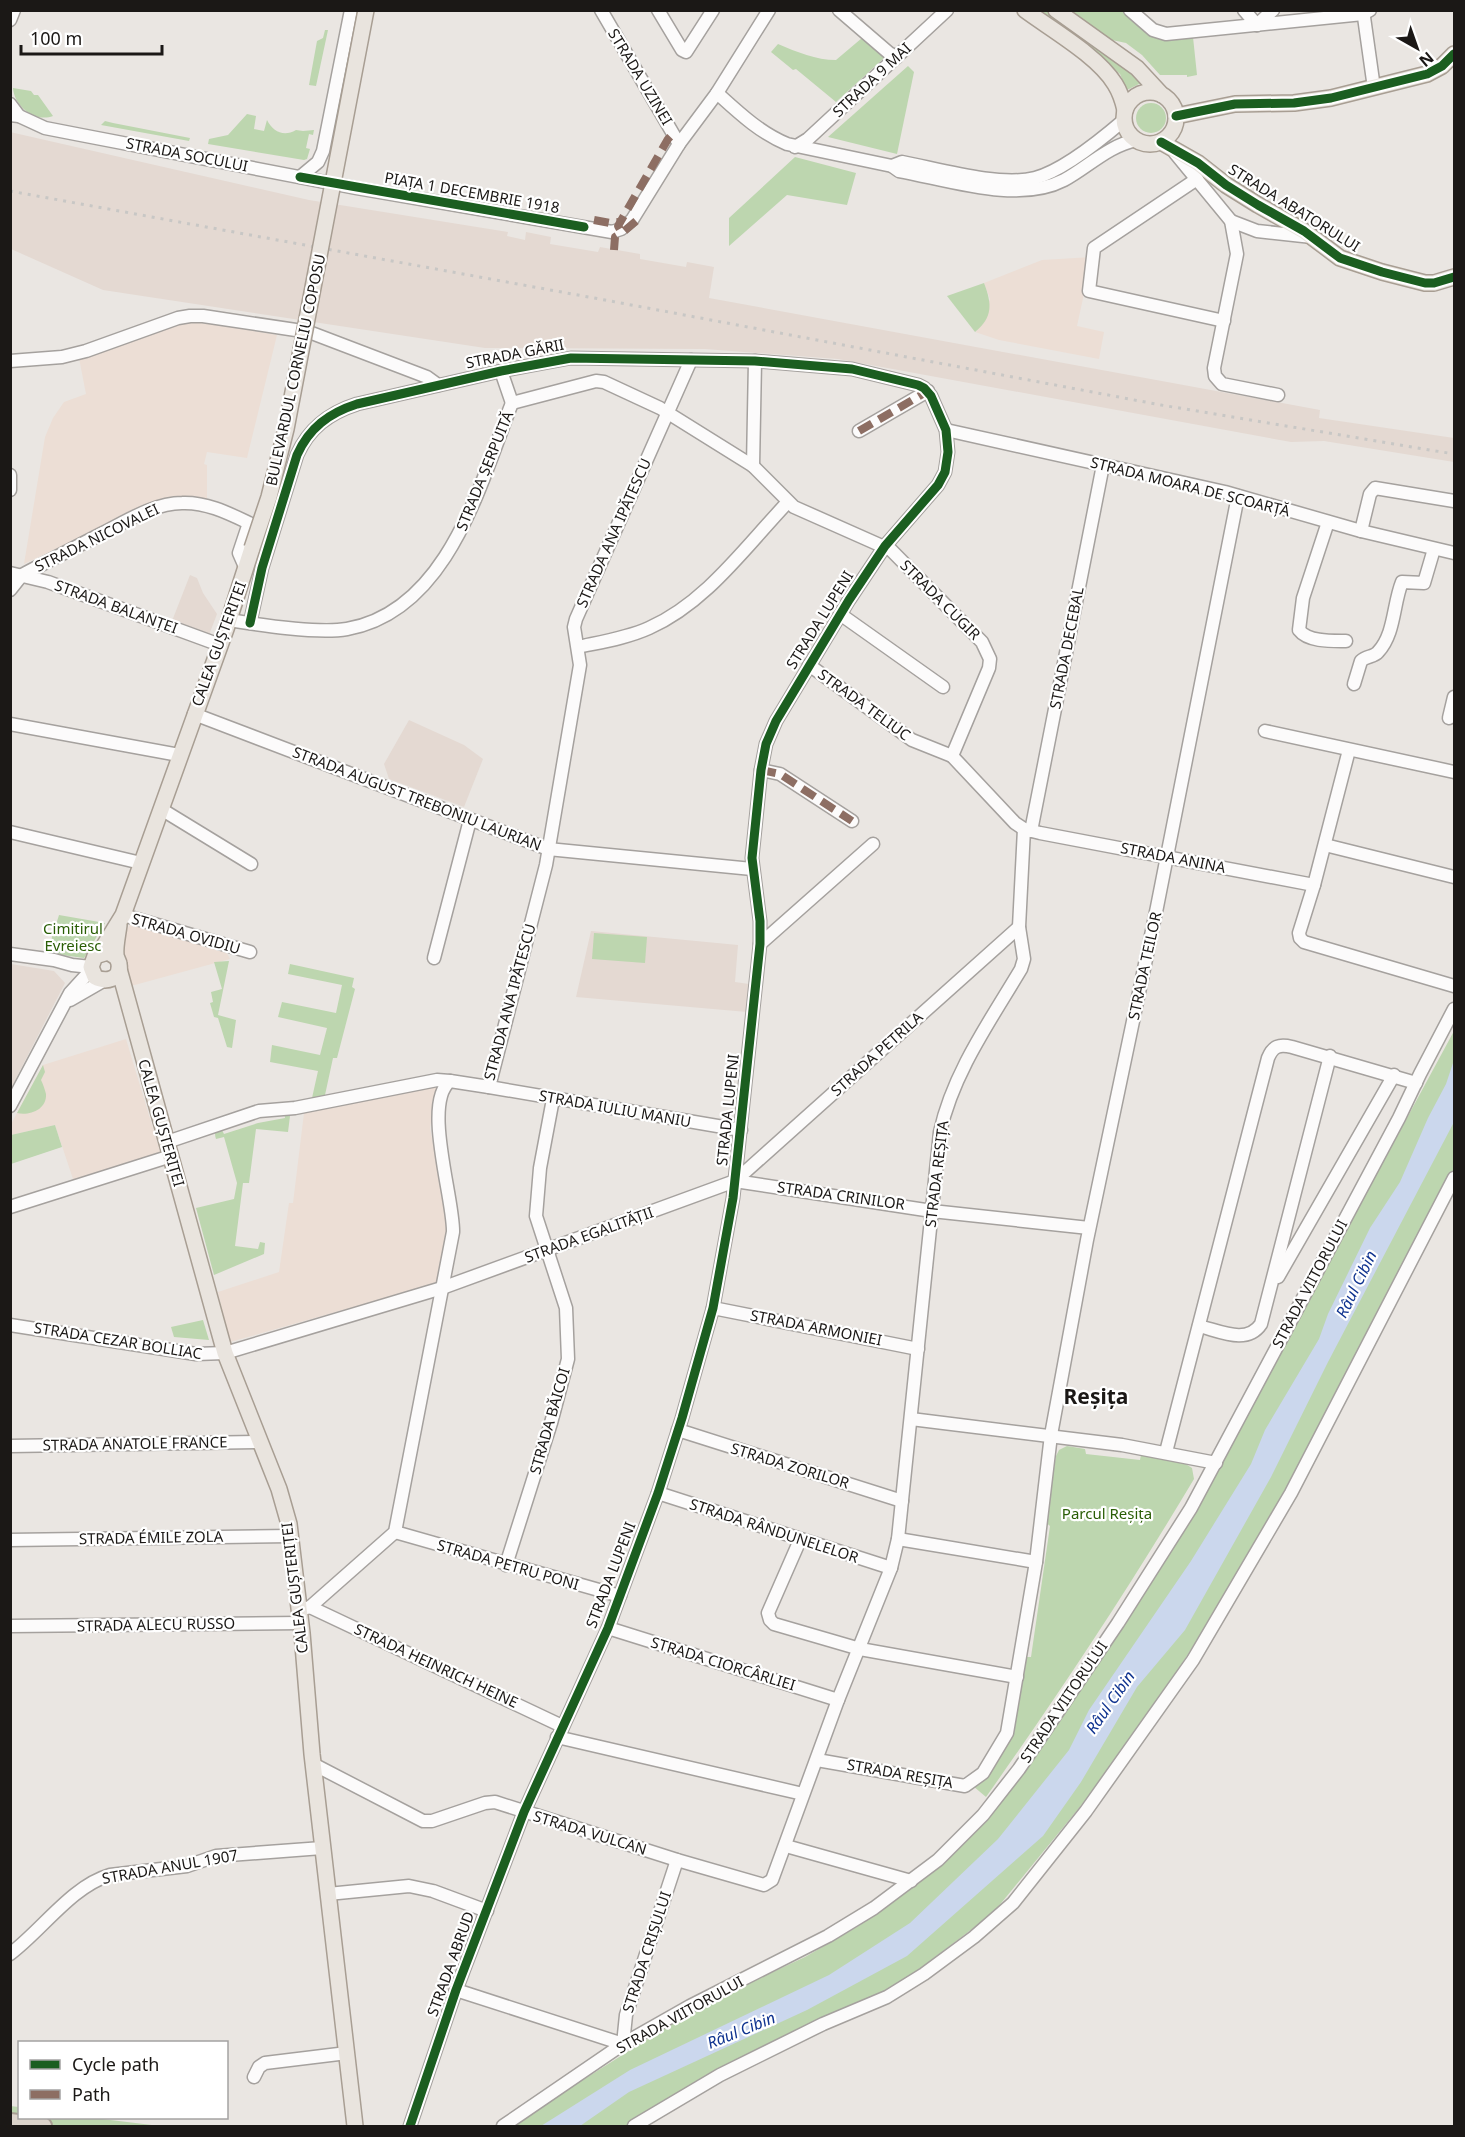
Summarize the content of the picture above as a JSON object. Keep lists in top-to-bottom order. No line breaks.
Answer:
{"streets":{"main road":["STRADA ABATORULUI","BULEVARDUL CORNELIU COPOSU","CALEA GUȘTERIȚEI"],"street":["STRADA UZINEI","STRADA 9 MAI","STRADA SOCULUI","PIAȚA 1 DECEMBRIE 1918","STRADA GĂRII","STRADA ȘERPUITĂ","STRADA MOARA DE SCOARȚĂ","STRADA ANA IPĂTESCU","STRADA NICOVALEI","STRADA CUGIR","STRADA BALANȚEI","STRADA LUPENI","STRADA DECEBAL","STRADA TELIUC","STRADA AUGUST TREBONIU LAURIAN","STRADA ANINA","STRADA OVIDIU","STRADA TEILOR","STRADA PETRILA","STRADA IULIU MANIU","STRADA REȘIȚA","STRADA CRINILOR","STRADA EGALITĂȚII","STRADA VIITORULUI","STRADA ARMONIEI","STRADA CEZAR BOLLIAC","STRADA BĂICOI","STRADA ANATOLE FRANCE","STRADA ZORILOR","STRADA RÂNDUNELELOR","STRADA ÉMILE ZOLA","STRADA PETRU PONI","STRADA ALECU RUSSO","STRADA CIORCÂRLIEI","STRADA HEINRICH HEINE","STRADA VULCAN","STRADA ANUL 1907","STRADA CRIȘULUI","STRADA ABRUD"]},"crossings":[["STRADA UZINEI","PIAȚA 1 DECEMBRIE 1918"],["STRADA SOCULUI","PIAȚA 1 DECEMBRIE 1918"],["STRADA GĂRII","STRADA ȘERPUITĂ"],["STRADA GĂRII","STRADA MOARA DE SCOARȚĂ"],["STRADA GĂRII","STRADA ANA IPĂTESCU"],["STRADA GĂRII","STRADA CUGIR"],["STRADA GĂRII","STRADA LUPENI"],["BULEVARDUL CORNELIU COPOSU","STRADA NICOVALEI"],["BULEVARDUL CORNELIU COPOSU","CALEA GUȘTERIȚEI"],["STRADA ȘERPUITĂ","STRADA MOARA DE SCOARȚĂ"],["STRADA ȘERPUITĂ","STRADA ANA IPĂTESCU"],["STRADA ȘERPUITĂ","STRADA CUGIR"],["STRADA ȘERPUITĂ","STRADA LUPENI"],["STRADA ȘERPUITĂ","CALEA GUȘTERIȚEI"],["STRADA MOARA DE SCOARȚĂ","STRADA CUGIR"],["STRADA MOARA DE SCOARȚĂ","STRADA LUPENI"],["STRADA MOARA DE SCOARȚĂ","STRADA DECEBAL"],["STRADA MOARA DE SCOARȚĂ","STRADA TEILOR"],["STRADA ANA IPĂTESCU","CALEA GUȘTERIȚEI"],["STRADA ANA IPĂTESCU","STRADA AUGUST TREBONIU LAURIAN"],["STRADA ANA IPĂTESCU","STRADA IULIU MANIU"],["STRADA NICOVALEI","STRADA BALANȚEI"],["STRADA NICOVALEI","CALEA GUȘTERIȚEI"],["STRADA CUGIR","STRADA LUPENI"],["STRADA CUGIR","STRADA TELIUC"],["STRADA BALANȚEI","CALEA GUȘTERIȚEI"],["STRADA LUPENI","STRADA TELIUC"],["STRADA LUPENI","STRADA AUGUST TREBONIU LAURIAN"],["STRADA LUPENI","STRADA PETRILA"],["STRADA LUPENI","STRADA IULIU MANIU"],["STRADA LUPENI","STRADA CRINILOR"],["STRADA LUPENI","STRADA EGALITĂȚII"],["STRADA LUPENI","STRADA ARMONIEI"],["STRADA LUPENI","STRADA ZORILOR"],["STRADA LUPENI","STRADA RÂNDUNELELOR"],["STRADA LUPENI","STRADA PETRU PONI"],["STRADA LUPENI","STRADA CIORCÂRLIEI"],["STRADA LUPENI","STRADA HEINRICH HEINE"],["STRADA LUPENI","STRADA VULCAN"],["STRADA LUPENI","STRADA ABRUD"],["CALEA GUȘTERIȚEI","STRADA AUGUST TREBONIU LAURIAN"],["CALEA GUȘTERIȚEI","STRADA OVIDIU"],["CALEA GUȘTERIȚEI","STRADA EGALITĂȚII"],["CALEA GUȘTERIȚEI","STRADA CEZAR BOLLIAC"],["CALEA GUȘTERIȚEI","STRADA ANATOLE FRANCE"],["CALEA GUȘTERIȚEI","STRADA ÉMILE ZOLA"],["CALEA GUȘTERIȚEI","STRADA ALECU RUSSO"],["CALEA GUȘTERIȚEI","STRADA HEINRICH HEINE"],["CALEA GUȘTERIȚEI","STRADA VULCAN"],["CALEA GUȘTERIȚEI","STRADA ANUL 1907"],["STRADA DECEBAL","STRADA ANINA"],["STRADA DECEBAL","STRADA REȘIȚA"],["STRADA ANINA","STRADA TEILOR"],["STRADA ANINA","STRADA REȘIȚA"],["STRADA TEILOR","STRADA REȘIȚA"],["STRADA TEILOR","STRADA CRINILOR"],["STRADA PETRILA","STRADA REȘIȚA"],["STRADA PETRILA","STRADA CRINILOR"],["STRADA PETRILA","STRADA EGALITĂȚII"],["STRADA IULIU MANIU","STRADA BĂICOI"],["STRADA REȘIȚA","STRADA CRINILOR"],["STRADA REȘIȚA","STRADA ARMONIEI"],["STRADA REȘIȚA","STRADA ZORILOR"],["STRADA REȘIȚA","STRADA RÂNDUNELELOR"],["STRADA REȘIȚA","STRADA CIORCÂRLIEI"],["STRADA REȘIȚA","STRADA HEINRICH HEINE"],["STRADA REȘIȚA","STRADA VULCAN"],["STRADA CRINILOR","STRADA EGALITĂȚII"],["STRADA EGALITĂȚII","STRADA CEZAR BOLLIAC"],["STRADA EGALITĂȚII","STRADA BĂICOI"],["STRADA VIITORULUI","STRADA CRIȘULUI"],["STRADA BĂICOI","STRADA PETRU PONI"],["STRADA ALECU RUSSO","STRADA HEINRICH HEINE"],["STRADA VULCAN","STRADA CRIȘULUI"],["STRADA VULCAN","STRADA ABRUD"]],"districts":["Reșița"],"water":["Râul Cibin"],"parks":["Cimitirul Evreiesc","Parcul Reșița"],"legend":["Cycle path","Path"],"scale_bar":"100 m","north":"bottom right"}
